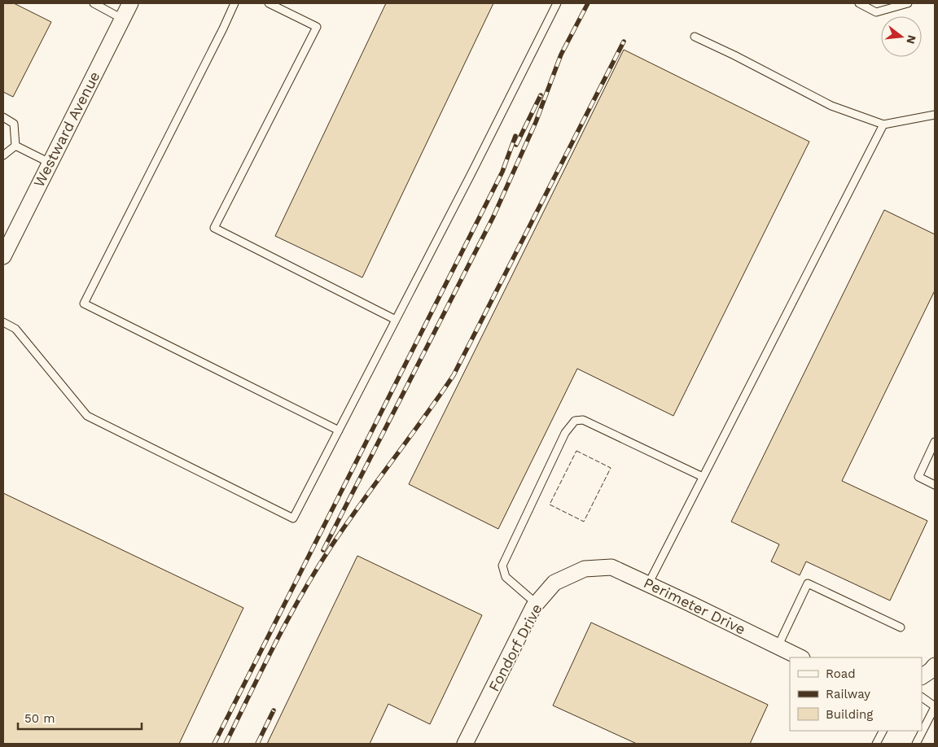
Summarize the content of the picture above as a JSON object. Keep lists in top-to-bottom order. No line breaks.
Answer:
{"streets":{"street":["Westward Avenue","Perimeter Drive","Fondorf Drive"]},"crossings":[["Perimeter Drive","Fondorf Drive"]],"legend":["Road","Railway","Building"],"scale_bar":"50 m","north":"right"}
